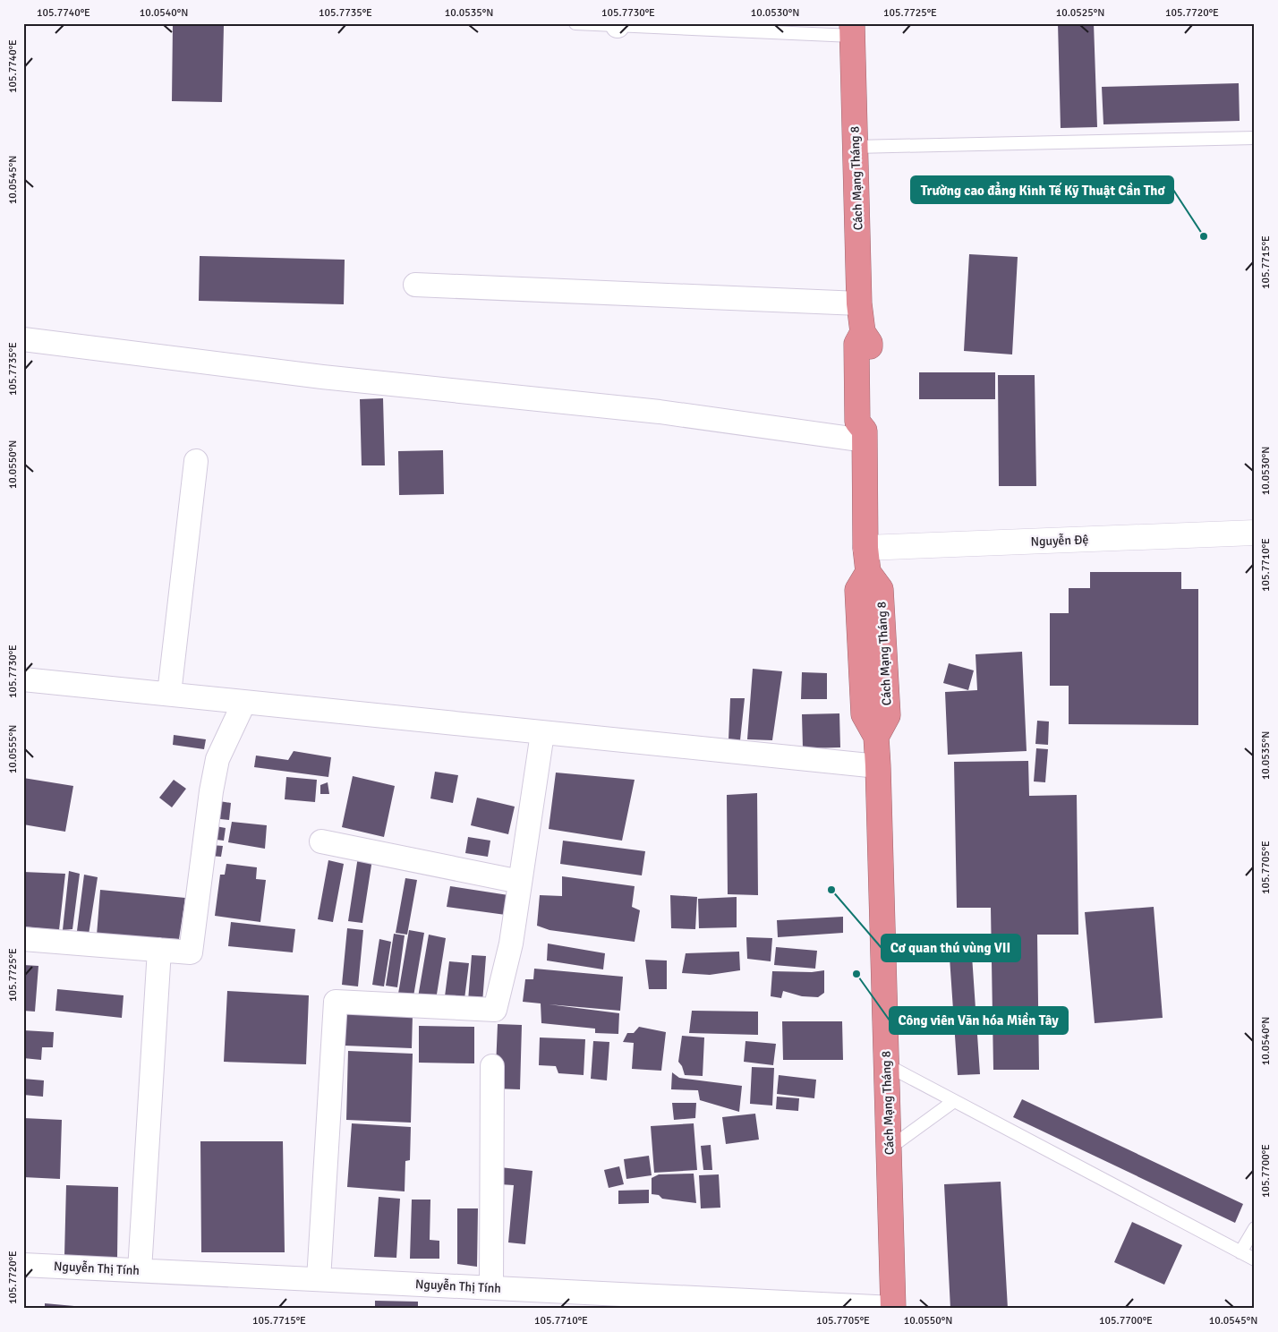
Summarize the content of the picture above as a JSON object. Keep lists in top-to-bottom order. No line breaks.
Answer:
{"streets":{"highway":["Cách Mạng Tháng 8"],"street":["Nguyễn Đệ","Nguyễn Thị Tính"]},"crossings":[["Cách Mạng Tháng 8","Nguyễn Đệ"],["Cách Mạng Tháng 8","Nguyễn Thị Tính"]],"places":["Trường cao đẳng Kinh Tế Kỹ Thuật Cần Thơ","Cơ quan thú vùng VII","Công viên Văn hóa Miền Tây"],"coordinates":["105.7740°E","10.0540°N","105.7735°E","10.0535°N","105.7730°E","10.0530°N","105.7725°E","10.0525°N","105.7720°E","10.0545°N","105.7715°E","10.0550°N","105.7710°E","10.0555°N","105.7705°E","105.7700°E"]}
